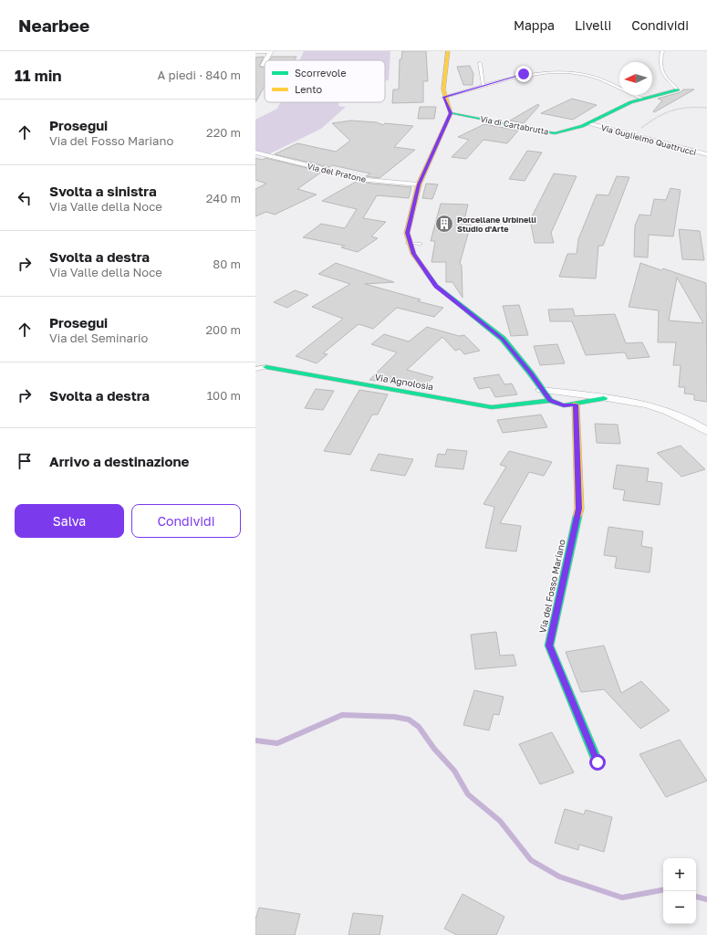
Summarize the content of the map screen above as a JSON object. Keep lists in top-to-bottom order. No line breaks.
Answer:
{"streets":{"street":["Via di Cartabrutta","Via Guglielmo Quattrucci","Via del Pratone","Via Agnolosia","Via del Fosso Mariano"]},"crossings":[["Via di Cartabrutta","Via Guglielmo Quattrucci"]],"places":{"building":["Porcellane Urbinelli Studio d'Arte"]},"legend":["Scorrevole","Lento"],"north":"left","page":{"header":"Nearbee","nav":["Mappa","Livelli","Condividi"],"heading":["11 min","A piedi · 840 m"],"list":[["Prosegui","Via del Fosso Mariano","220 m"],["Svolta a sinistra","Via Valle della Noce","240 m"],["Svolta a destra","Via Valle della Noce","80 m"],["Prosegui","Via del Seminario","200 m"],["Svolta a destra","100 m"],"Arrivo a destinazione"],"buttons":["Salva","Condividi"],"map_buttons":["+","−"]}}
